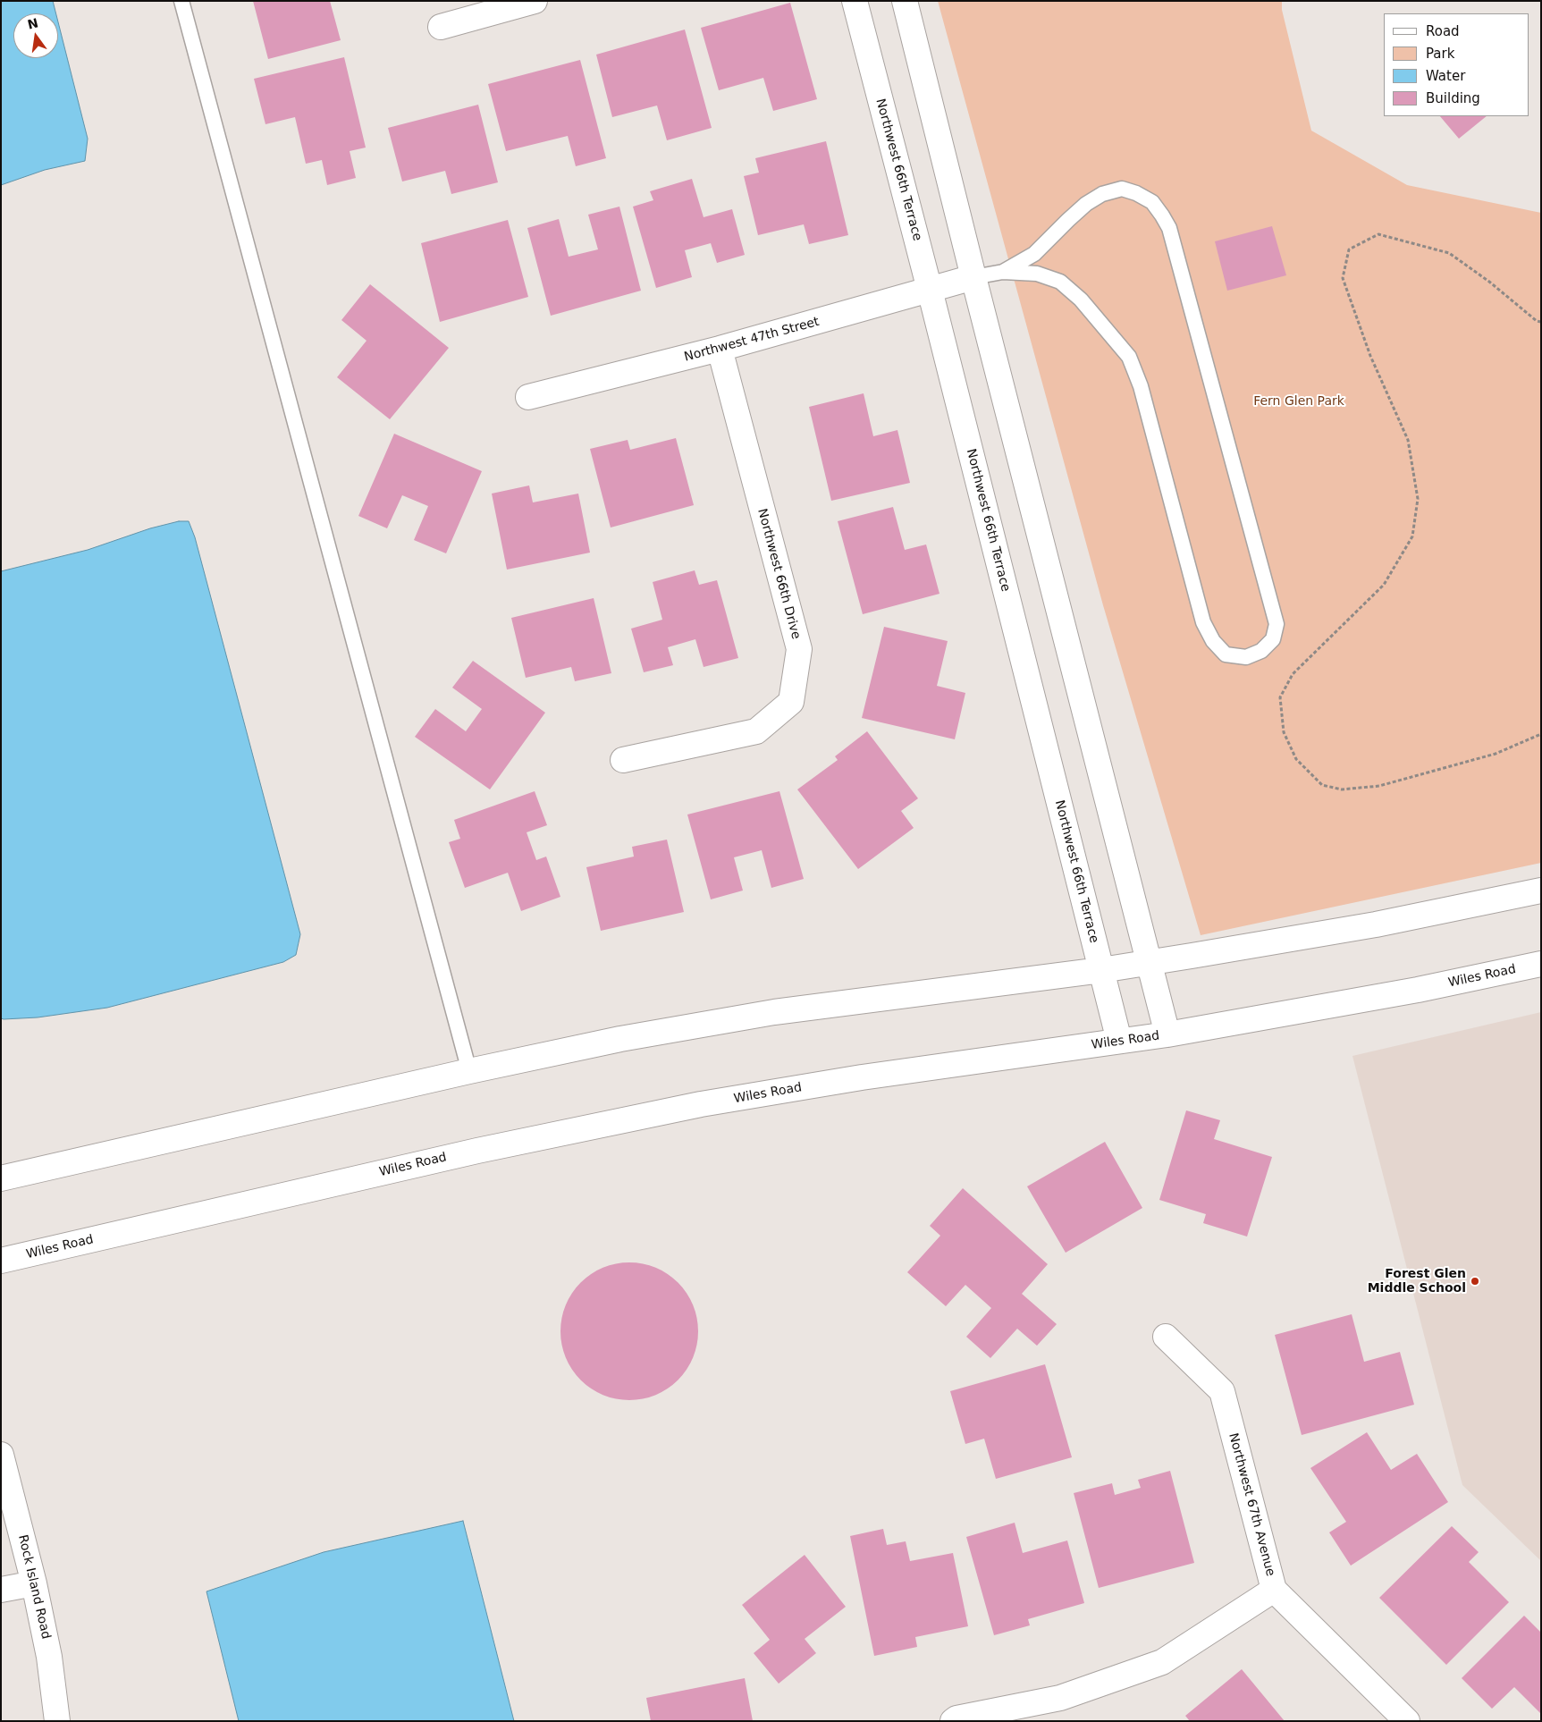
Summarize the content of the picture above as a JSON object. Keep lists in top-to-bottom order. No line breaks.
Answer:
{"streets":{"street":["Northwest 66th Terrace","Northwest 47th Street","Northwest 66th Drive","Wiles Road","Northwest 67th Avenue","Rock Island Road"]},"crossings":[["Northwest 66th Terrace","Northwest 47th Street"],["Northwest 66th Terrace","Wiles Road"],["Northwest 47th Street","Northwest 66th Drive"]],"parks":["Fern Glen Park"],"places":["Forest Glen Middle School"],"legend":["Road","Park","Water","Building"],"north":"top"}
